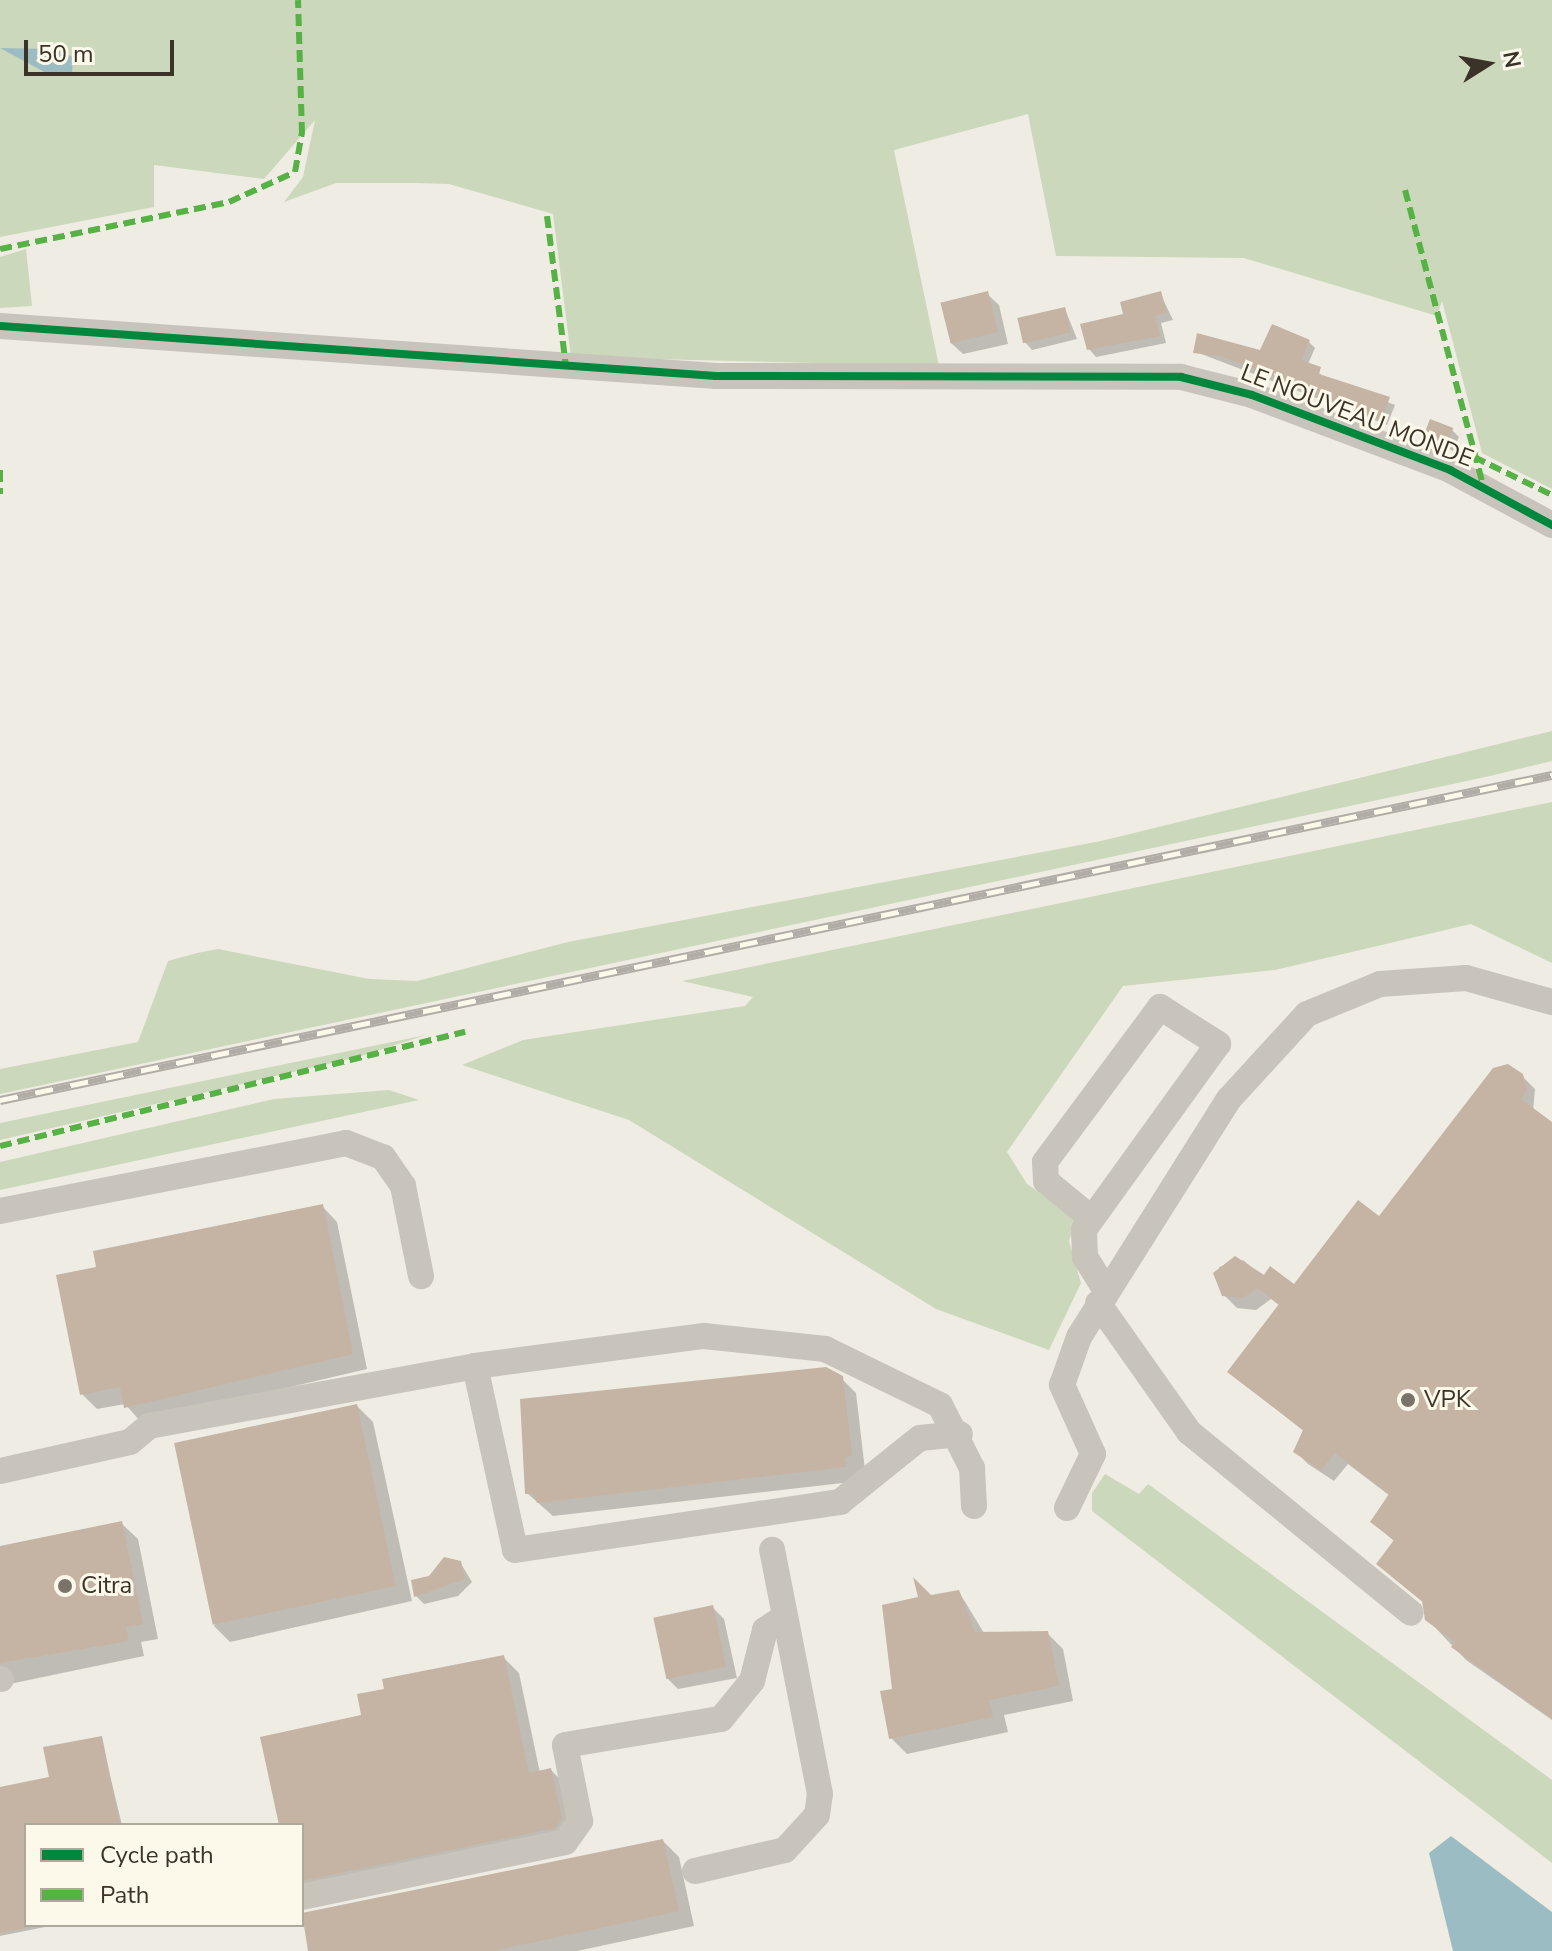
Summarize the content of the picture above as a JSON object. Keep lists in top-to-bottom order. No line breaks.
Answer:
{"streets":{"street":["LE NOUVEAU MONDE"]},"places":["VPK","Citra"],"legend":["Cycle path","Path"],"scale_bar":"50 m","north":"right"}
